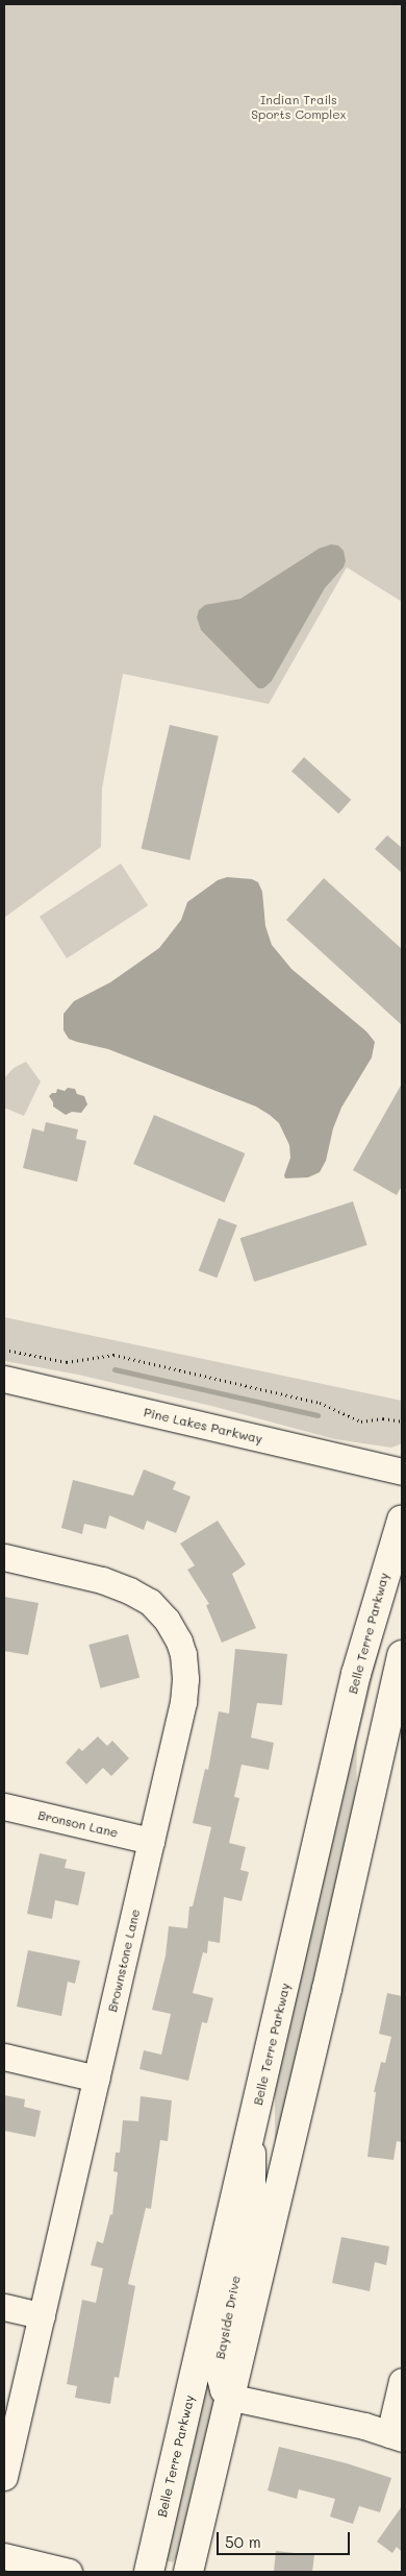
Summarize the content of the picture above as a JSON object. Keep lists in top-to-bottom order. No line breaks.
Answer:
{"streets":{"main road":["Belle Terre Parkway"],"street":["Pine Lakes Parkway","Bronson Lane","Brownstone Lane","Bayside Drive"]},"crossings":[["Belle Terre Parkway","Bayside Drive"],["Bronson Lane","Brownstone Lane"]],"parks":["Indian Trails Sports Complex"],"scale_bar":"50 m"}
